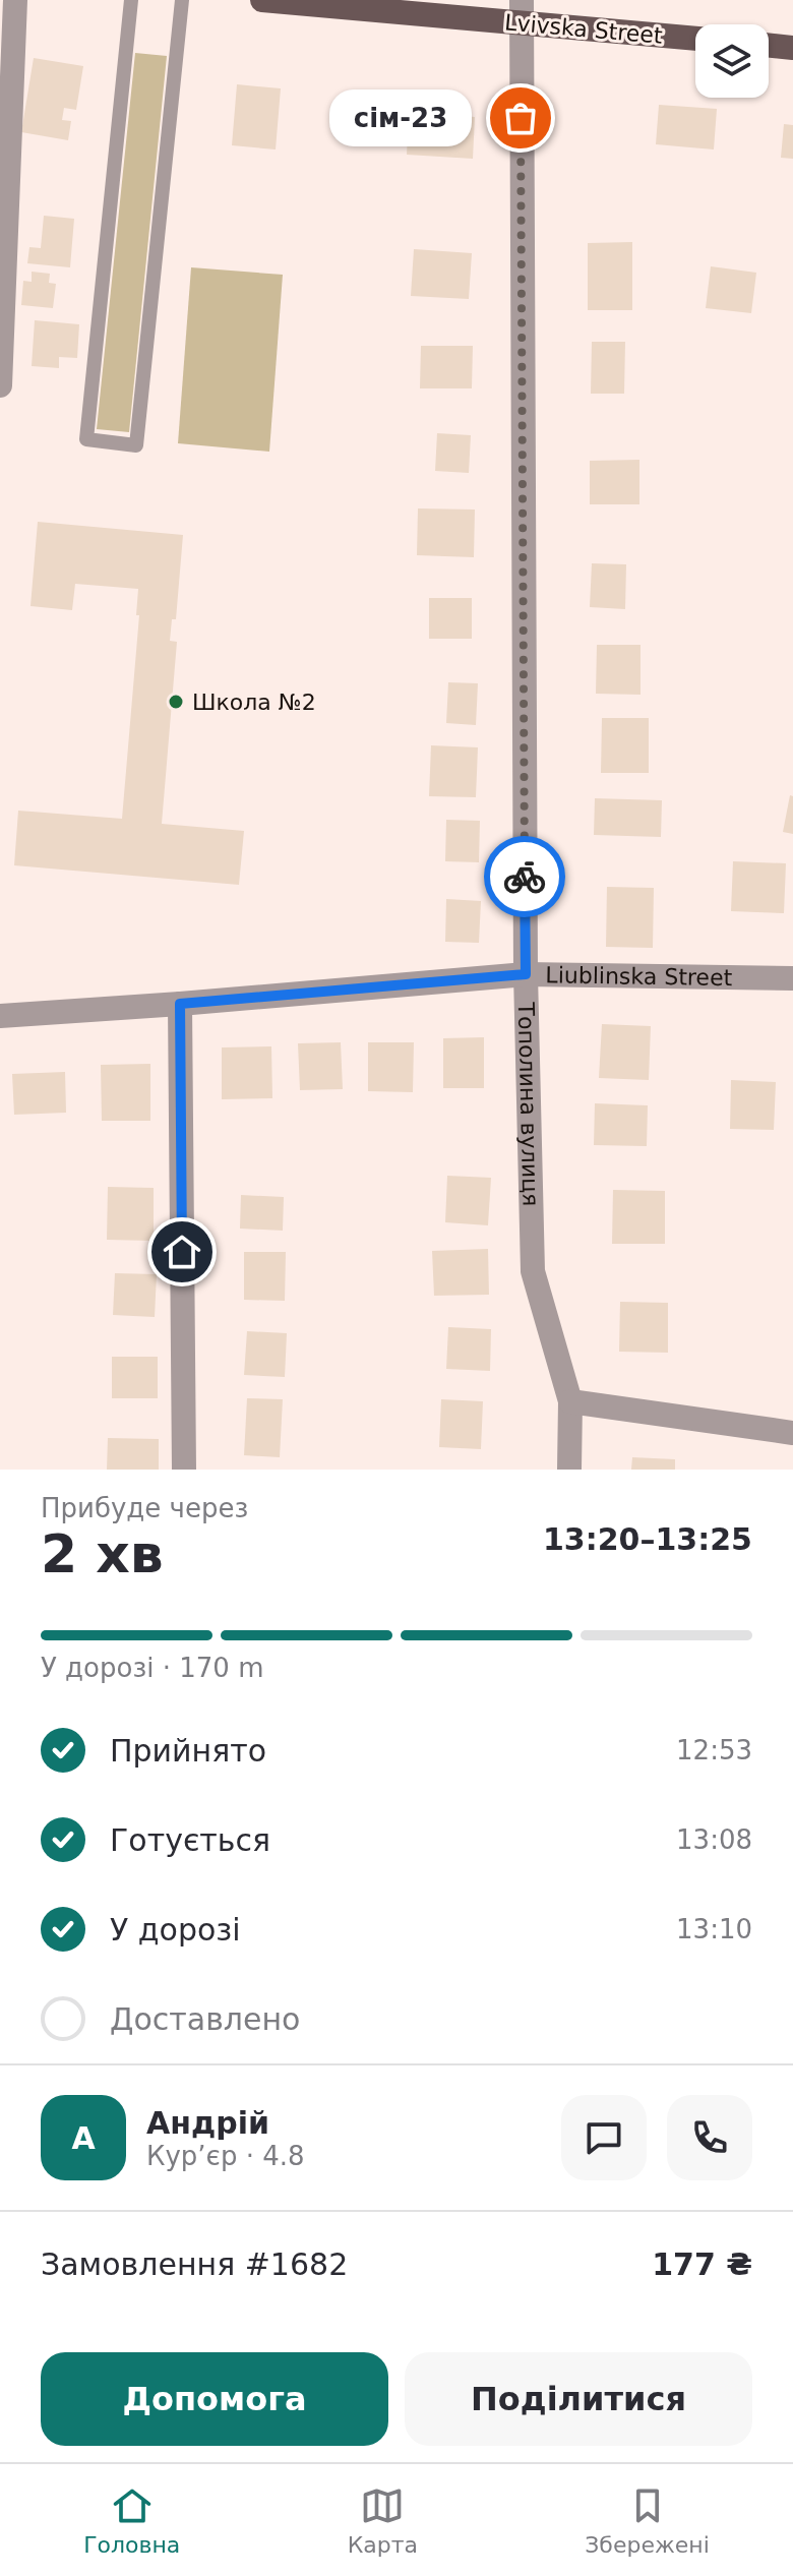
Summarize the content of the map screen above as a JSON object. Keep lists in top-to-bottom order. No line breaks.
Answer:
{"streets":{"main road":["Lvivska Street"],"street":["Liublinska Street","Тополина вулиця"]},"crossings":[["Lvivska Street","Тополина вулиця"],["Liublinska Street","Тополина вулиця"]],"places":["сім-23","Школа №2"],"page":{"bubble":"сім-23","heading":["2 хв","Прибуде через","13:20–13:25"],"panel":["Андрій","Кур’єр · 4.8","Замовлення #1682","177 ₴"],"bar":"У дорозі · 170 m","list":[["Прийнято","12:53"],["Готується","13:08"],["У дорозі","13:10"],"Доставлено"],"round":"А","buttons":["Допомога","Поділитися"],"tabs":["Головна","Карта","Збережені"]}}
